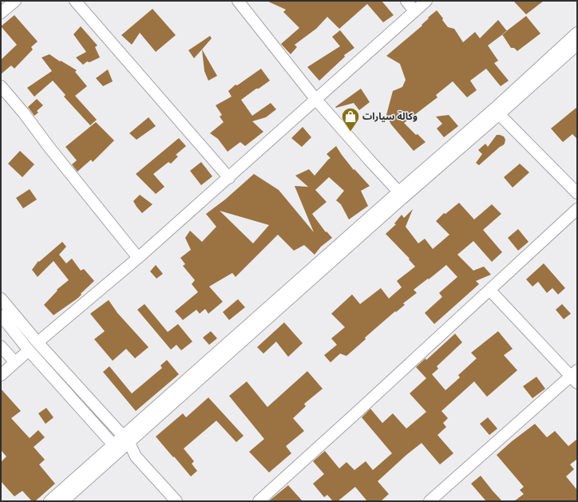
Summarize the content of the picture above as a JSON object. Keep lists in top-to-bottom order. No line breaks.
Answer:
{"places":{"shop":["وكالة سيارات"]}}
